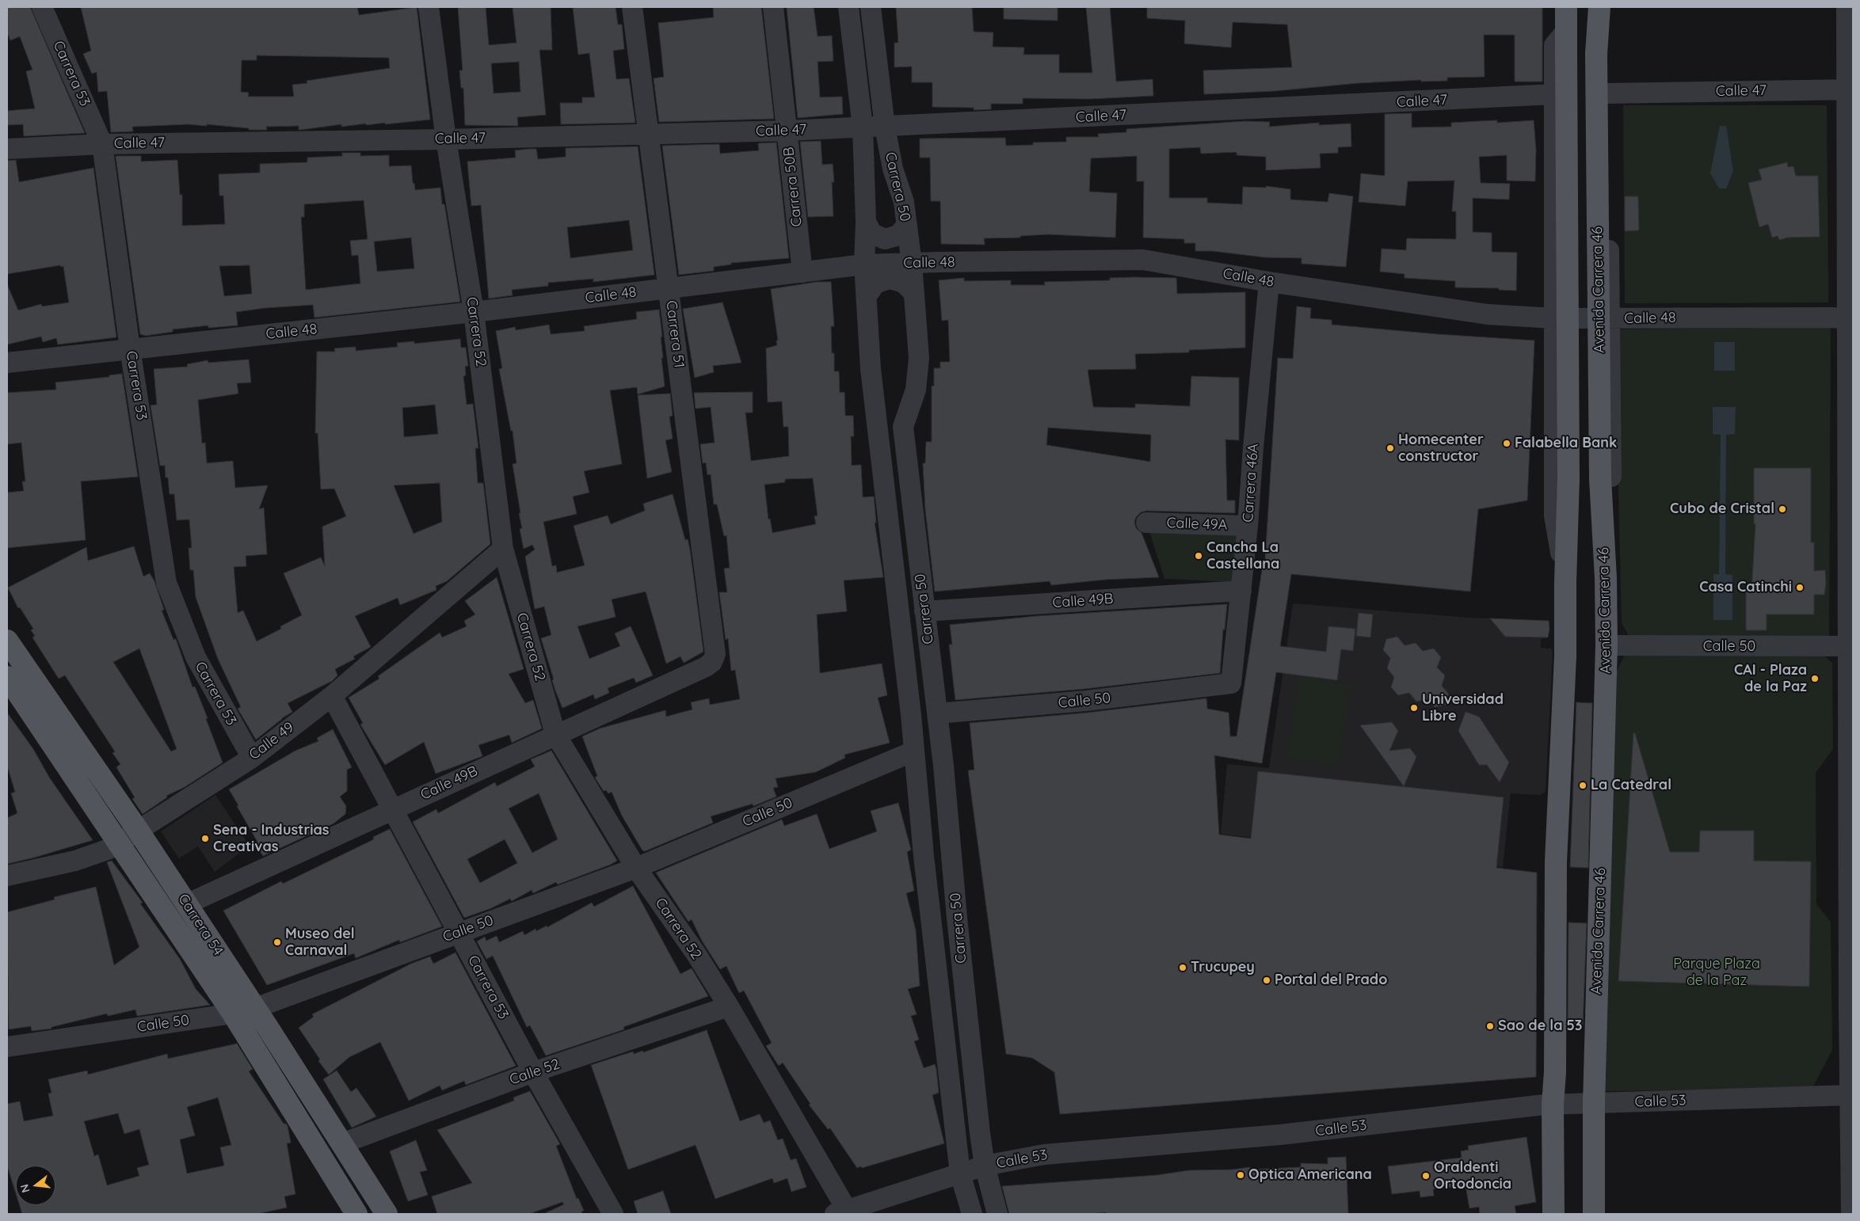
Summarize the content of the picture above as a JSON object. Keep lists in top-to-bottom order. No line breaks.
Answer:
{"streets":{"main road":["Avenida Carrera 46","Carrera 54"],"street":["Carrera 53","Calle 47","Carrera 50B","Carrera 50","Calle 48","Carrera 52","Carrera 51","Carrera 46A","Calle 49A","Calle 49B","Calle 50","Calle 49","Calle 52","Calle 53"]},"crossings":[["Carrera 53","Calle 47"],["Carrera 53","Calle 48"],["Carrera 53","Calle 49B"],["Carrera 53","Calle 50"],["Carrera 53","Calle 49"],["Carrera 53","Calle 52"],["Calle 47","Carrera 50B"],["Calle 47","Carrera 50"],["Calle 47","Carrera 52"],["Calle 47","Carrera 51"],["Carrera 50B","Calle 48"],["Carrera 50","Calle 48"],["Carrera 50","Calle 49B"],["Carrera 50","Calle 50"],["Carrera 50","Calle 53"],["Calle 48","Carrera 52"],["Calle 48","Carrera 51"],["Calle 48","Carrera 46A"],["Avenida Carrera 46","Calle 50"],["Avenida Carrera 46","Calle 53"],["Carrera 52","Calle 49B"],["Carrera 52","Calle 50"],["Carrera 52","Calle 49"],["Carrera 52","Calle 52"],["Carrera 52","Calle 53"],["Carrera 51","Calle 49B"],["Carrera 46A","Calle 49A"],["Carrera 46A","Calle 49B"],["Carrera 46A","Calle 50"],["Calle 49B","Carrera 54"],["Calle 50","Carrera 54"],["Calle 49","Carrera 54"],["Carrera 54","Calle 52"]],"parks":["Parque Plaza de la Paz"],"places":["Falabella Bank","Homecenter constructor","Cubo de Cristal","Cancha La Castellana","Casa Catinchi","CAI - Plaza de la Paz","Universidad Libre","La Catedral","Sena - Industrias Creativas","Museo del Carnaval","Trucupey","Portal del Prado","Sao de la 53","Optica Americana","Oraldenti Ortodoncia"],"north":"left"}
